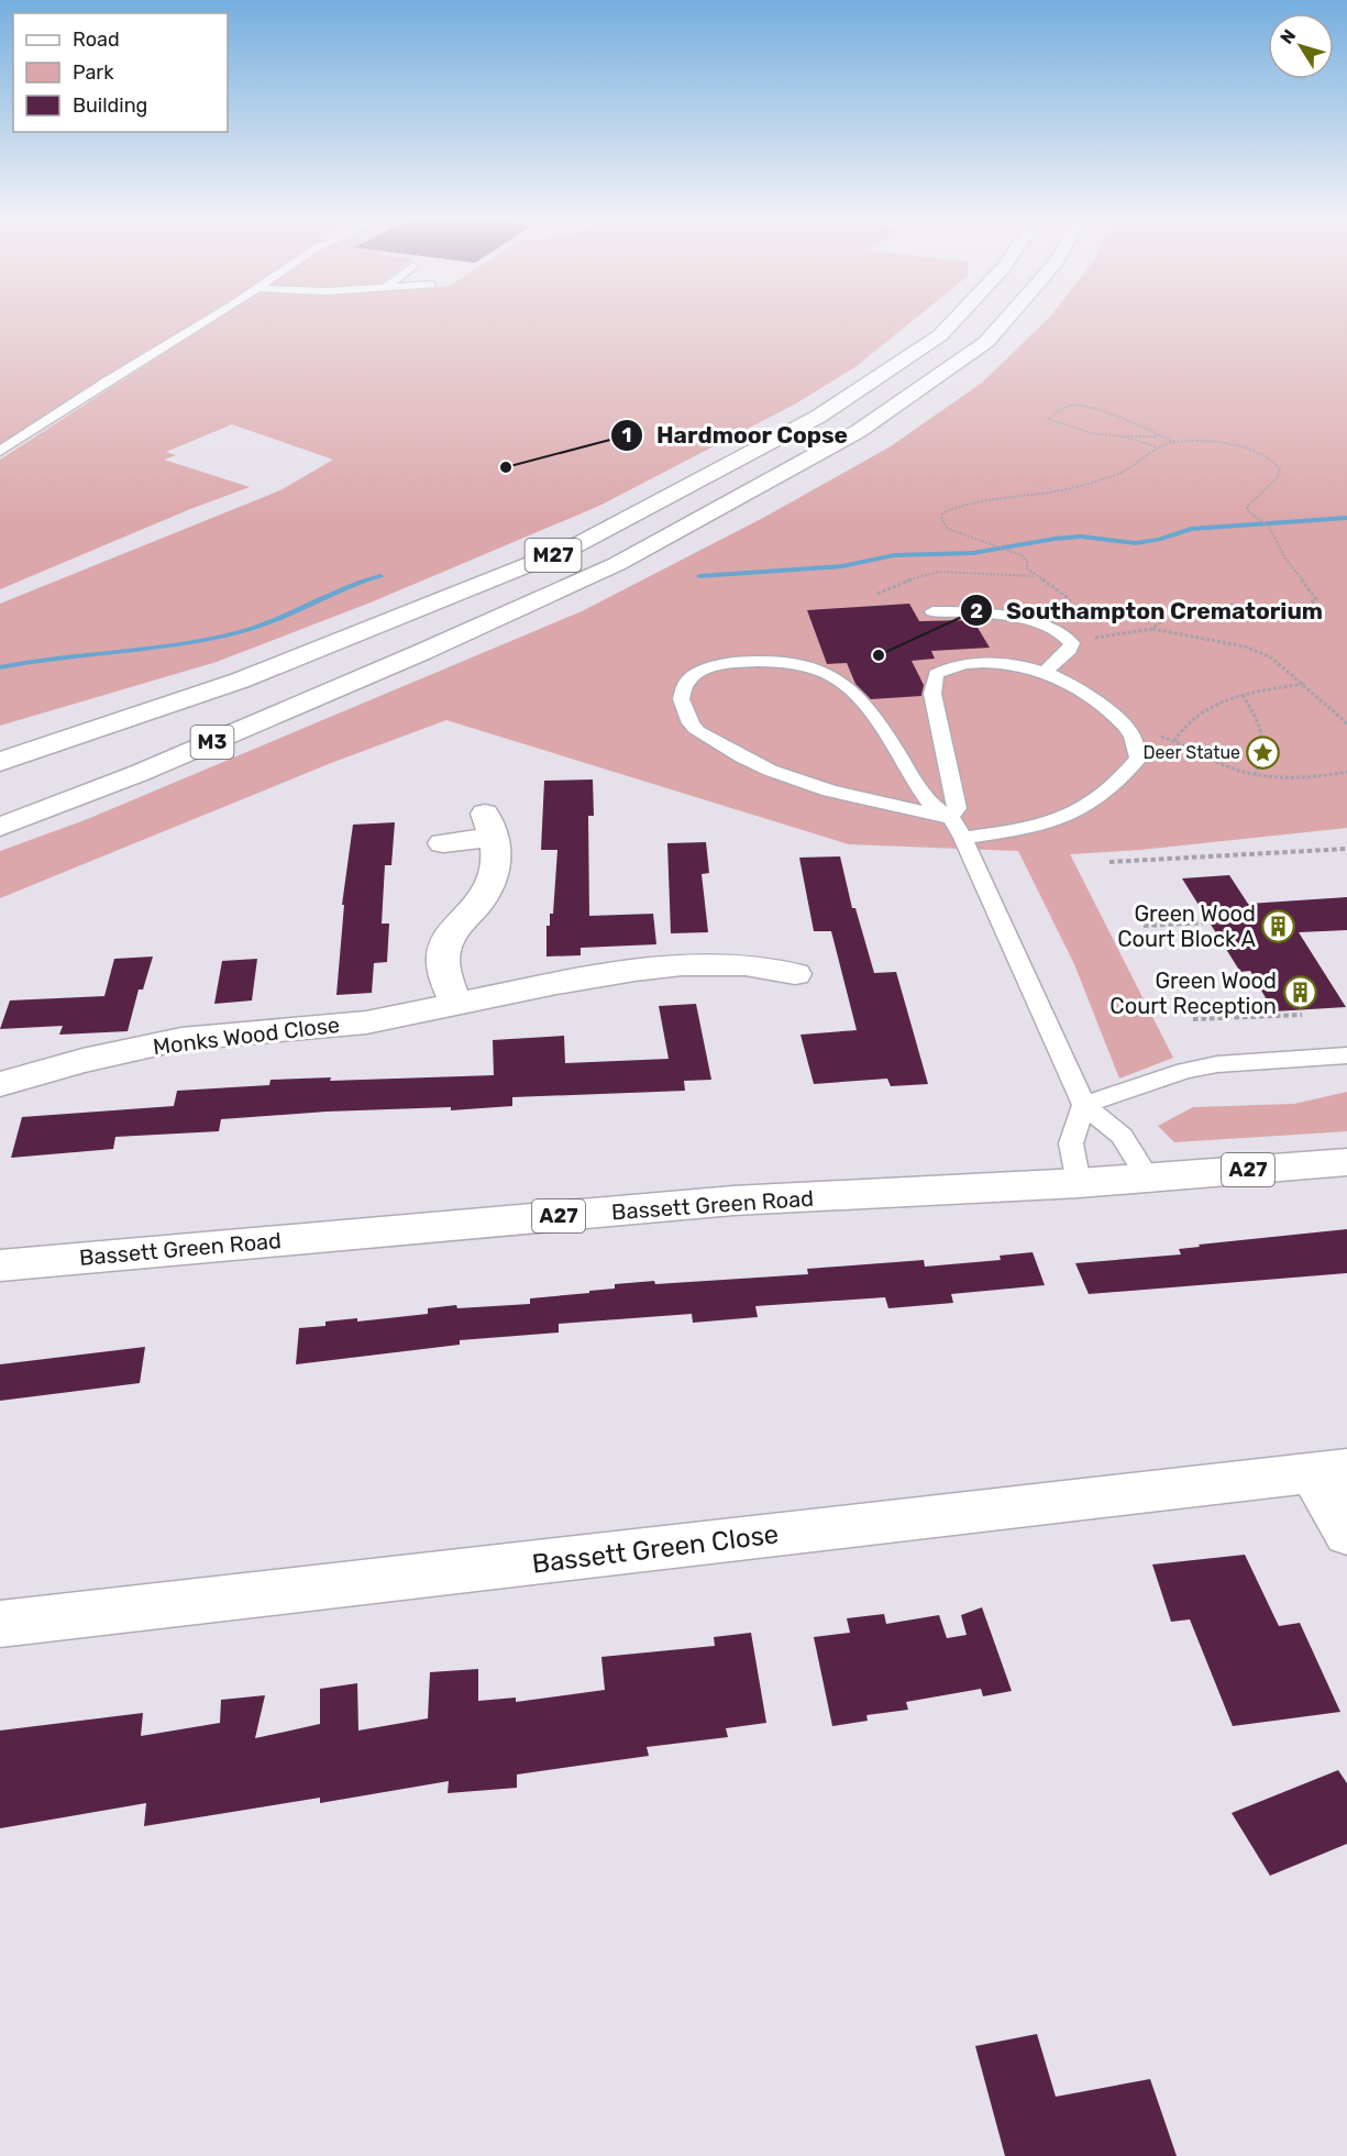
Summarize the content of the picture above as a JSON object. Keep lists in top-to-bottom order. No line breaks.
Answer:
{"streets":{"main road":["M27","M3","Monks Wood Close","A27","Bassett Green Road","Bassett Green Close"]},"crossings":[["M27","M3"]],"places":{"other":["Hardmoor Copse","Southampton Crematorium"],"place":["Deer Statue"],"building":["Green Wood Court Block A","Green Wood Court Reception"]},"legend":["Road","Park","Building"],"north":"top left"}
